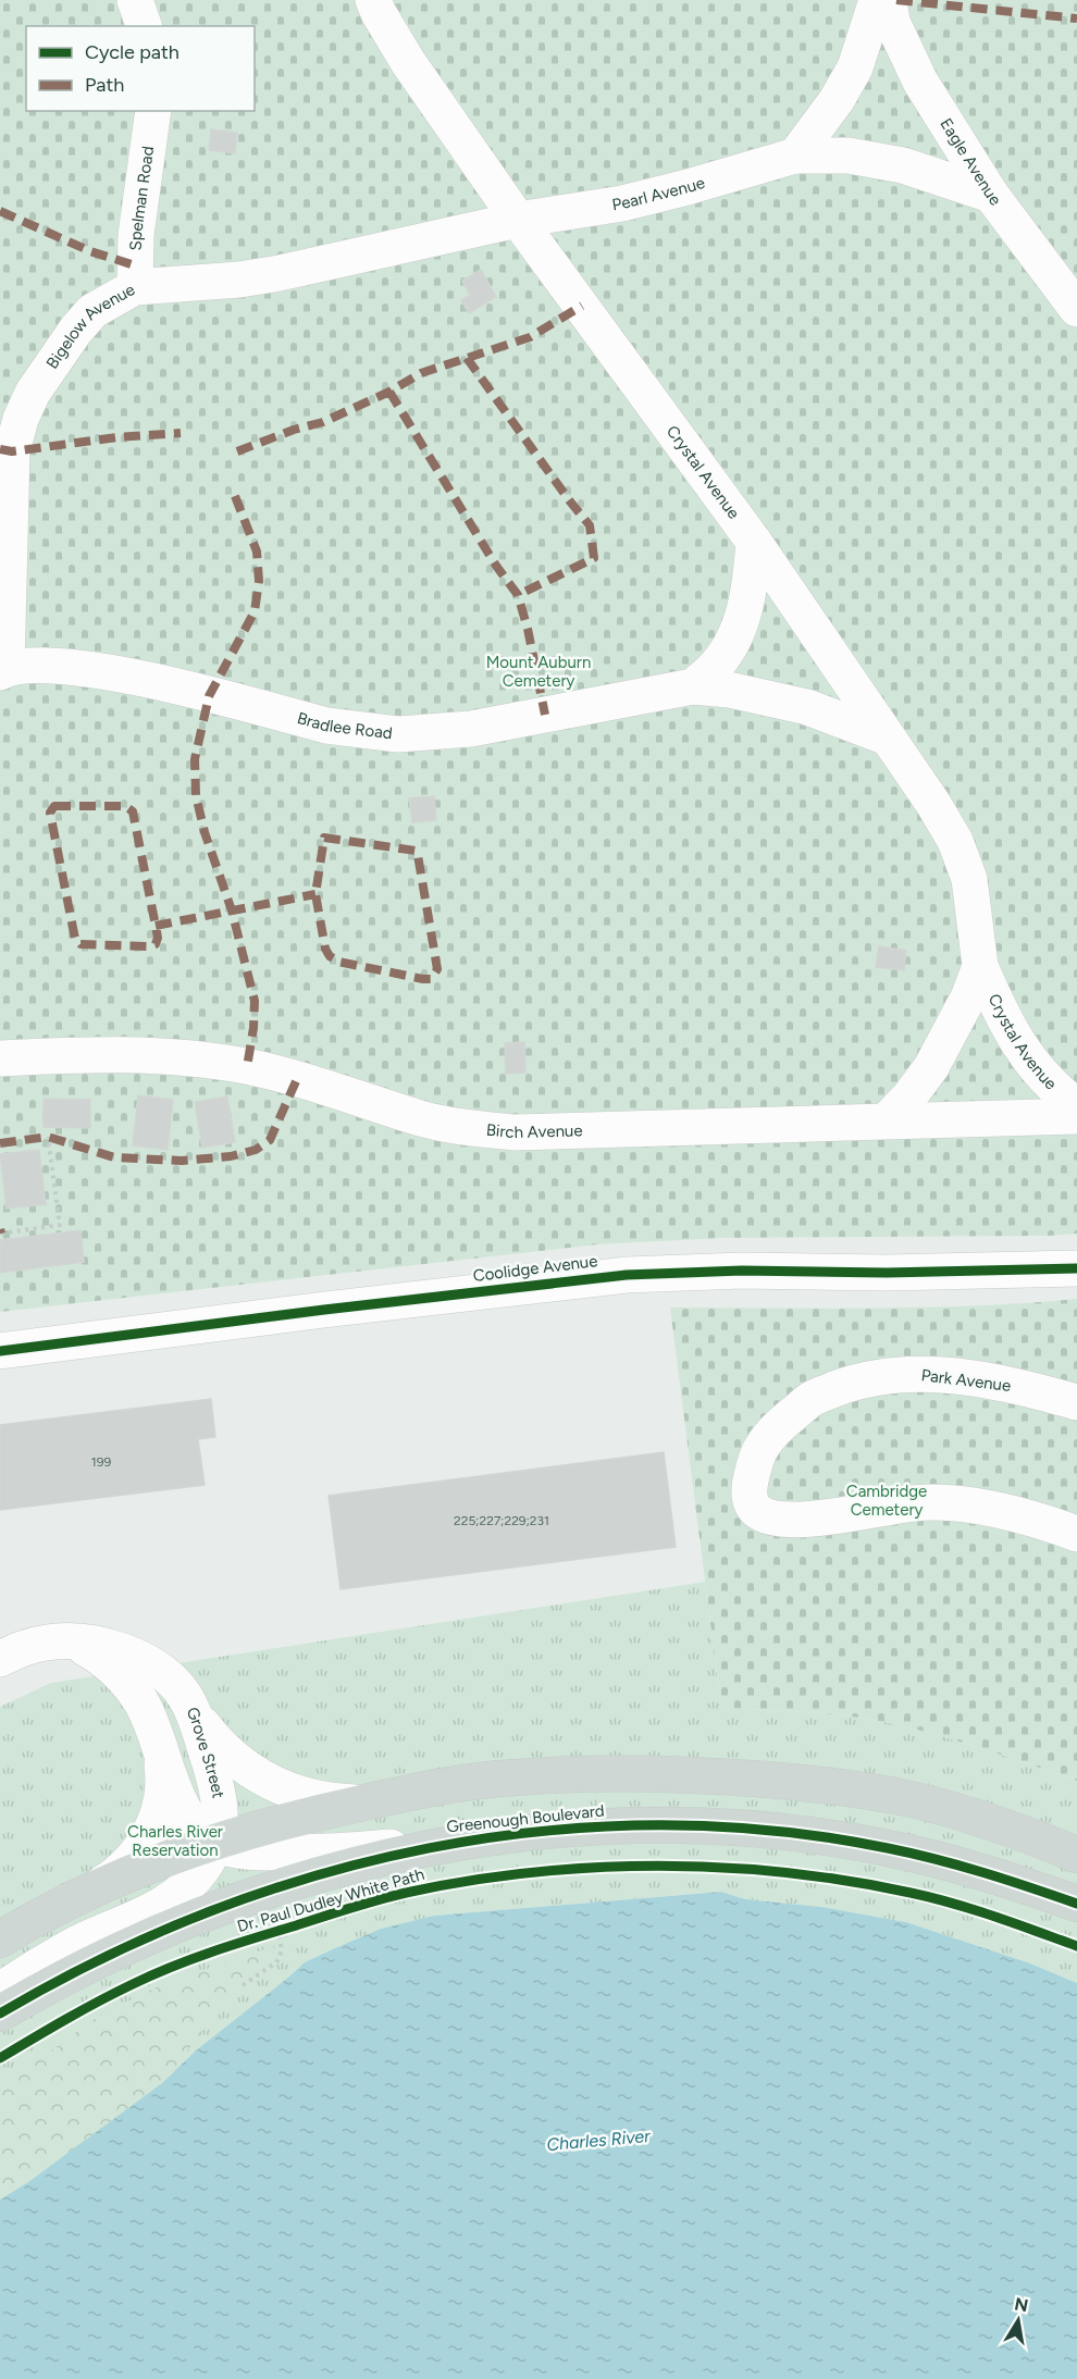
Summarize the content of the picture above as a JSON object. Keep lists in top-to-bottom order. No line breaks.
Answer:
{"streets":{"main road":["Greenough Boulevard"],"street":["Eagle Avenue","Pearl Avenue","Spelman Road","Bigelow Avenue","Crystal Avenue","Bradlee Road","Birch Avenue","Coolidge Avenue","Park Avenue","Grove Street"],"cycle path":["Dr. Paul Dudley White Path"]},"crossings":[["Eagle Avenue","Pearl Avenue"],["Pearl Avenue","Bigelow Avenue"],["Pearl Avenue","Crystal Avenue"],["Spelman Road","Bigelow Avenue"],["Bigelow Avenue","Crystal Avenue"],["Bigelow Avenue","Bradlee Road"],["Crystal Avenue","Bradlee Road"],["Crystal Avenue","Birch Avenue"]],"water":["Charles River"],"parks":["Mount Auburn Cemetery","Cambridge Cemetery","Charles River Reservation"],"house_numbers":["199","225;227;229;231"],"legend":["Cycle path","Path"],"north":"top"}
